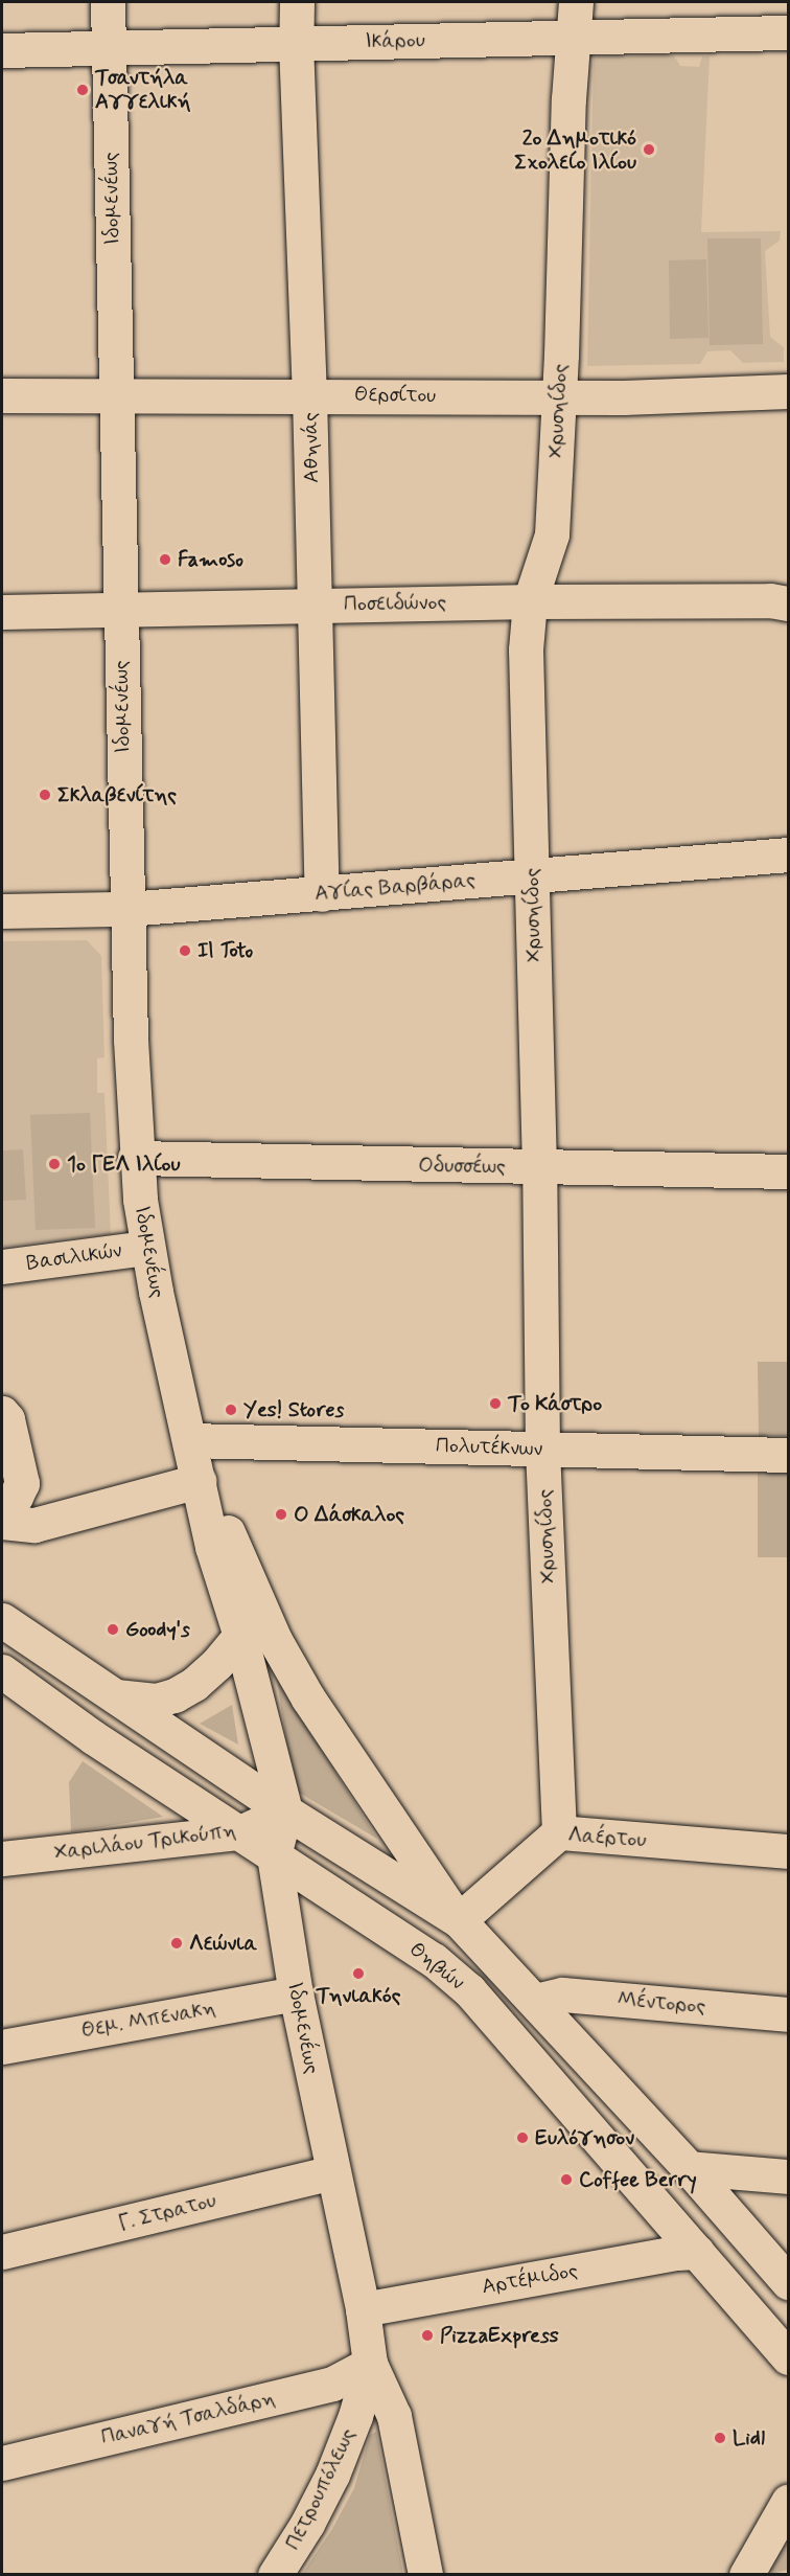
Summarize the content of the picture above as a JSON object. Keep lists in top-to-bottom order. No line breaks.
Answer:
{"streets":{"street":["Ικάρου","Ιδομενέως","Θερσίτου","Χρυσηίδος","Αθηνάς","Ποσειδώνος","Αγίας Βαρβάρας","Οδυσσέως","Βασιλικών","Πολυτέκνων","Λαέρτου","Χαριλάου Τρικούπη","Θηβών","Μέντορος","Θεμ. Μπενακη","Γ. Στρατου","Αρτέμιδος","Παναγή Τσαλδάρη","Πετρουπόλεως"]},"crossings":[["Ικάρου","Ιδομενέως"],["Ικάρου","Χρυσηίδος"],["Ικάρου","Αθηνάς"],["Ιδομενέως","Θερσίτου"],["Ιδομενέως","Ποσειδώνος"],["Ιδομενέως","Αγίας Βαρβάρας"],["Ιδομενέως","Οδυσσέως"],["Ιδομενέως","Βασιλικών"],["Ιδομενέως","Πολυτέκνων"],["Ιδομενέως","Λαέρτου"],["Ιδομενέως","Χαριλάου Τρικούπη"],["Ιδομενέως","Θηβών"],["Ιδομενέως","Θεμ. Μπενακη"],["Ιδομενέως","Γ. Στρατου"],["Ιδομενέως","Αρτέμιδος"],["Ιδομενέως","Παναγή Τσαλδάρη"],["Ιδομενέως","Πετρουπόλεως"],["Θερσίτου","Χρυσηίδος"],["Θερσίτου","Αθηνάς"],["Χρυσηίδος","Ποσειδώνος"],["Χρυσηίδος","Αγίας Βαρβάρας"],["Χρυσηίδος","Οδυσσέως"],["Χρυσηίδος","Πολυτέκνων"],["Χρυσηίδος","Λαέρτου"],["Αθηνάς","Ποσειδώνος"],["Αθηνάς","Αγίας Βαρβάρας"],["Λαέρτου","Θηβών"],["Χαριλάου Τρικούπη","Θηβών"],["Θηβών","Μέντορος"],["Θηβών","Αρτέμιδος"],["Παναγή Τσαλδάρη","Πετρουπόλεως"]],"places":["Τσαντήλα Αγγελική","2ο Δημοτικό Σχολείο Ιλίου","Famoso","Σκλαβενίτης","Il Toto","1ο ΓΕΛ Ιλίου","Το Κάστρο","Yes! Stores","Ο Δάσκαλος","Goody's","Λεώνια","Τηνιακός","Ευλόγησον","Coffee Berry","PizzaExpress","Lidl"]}
